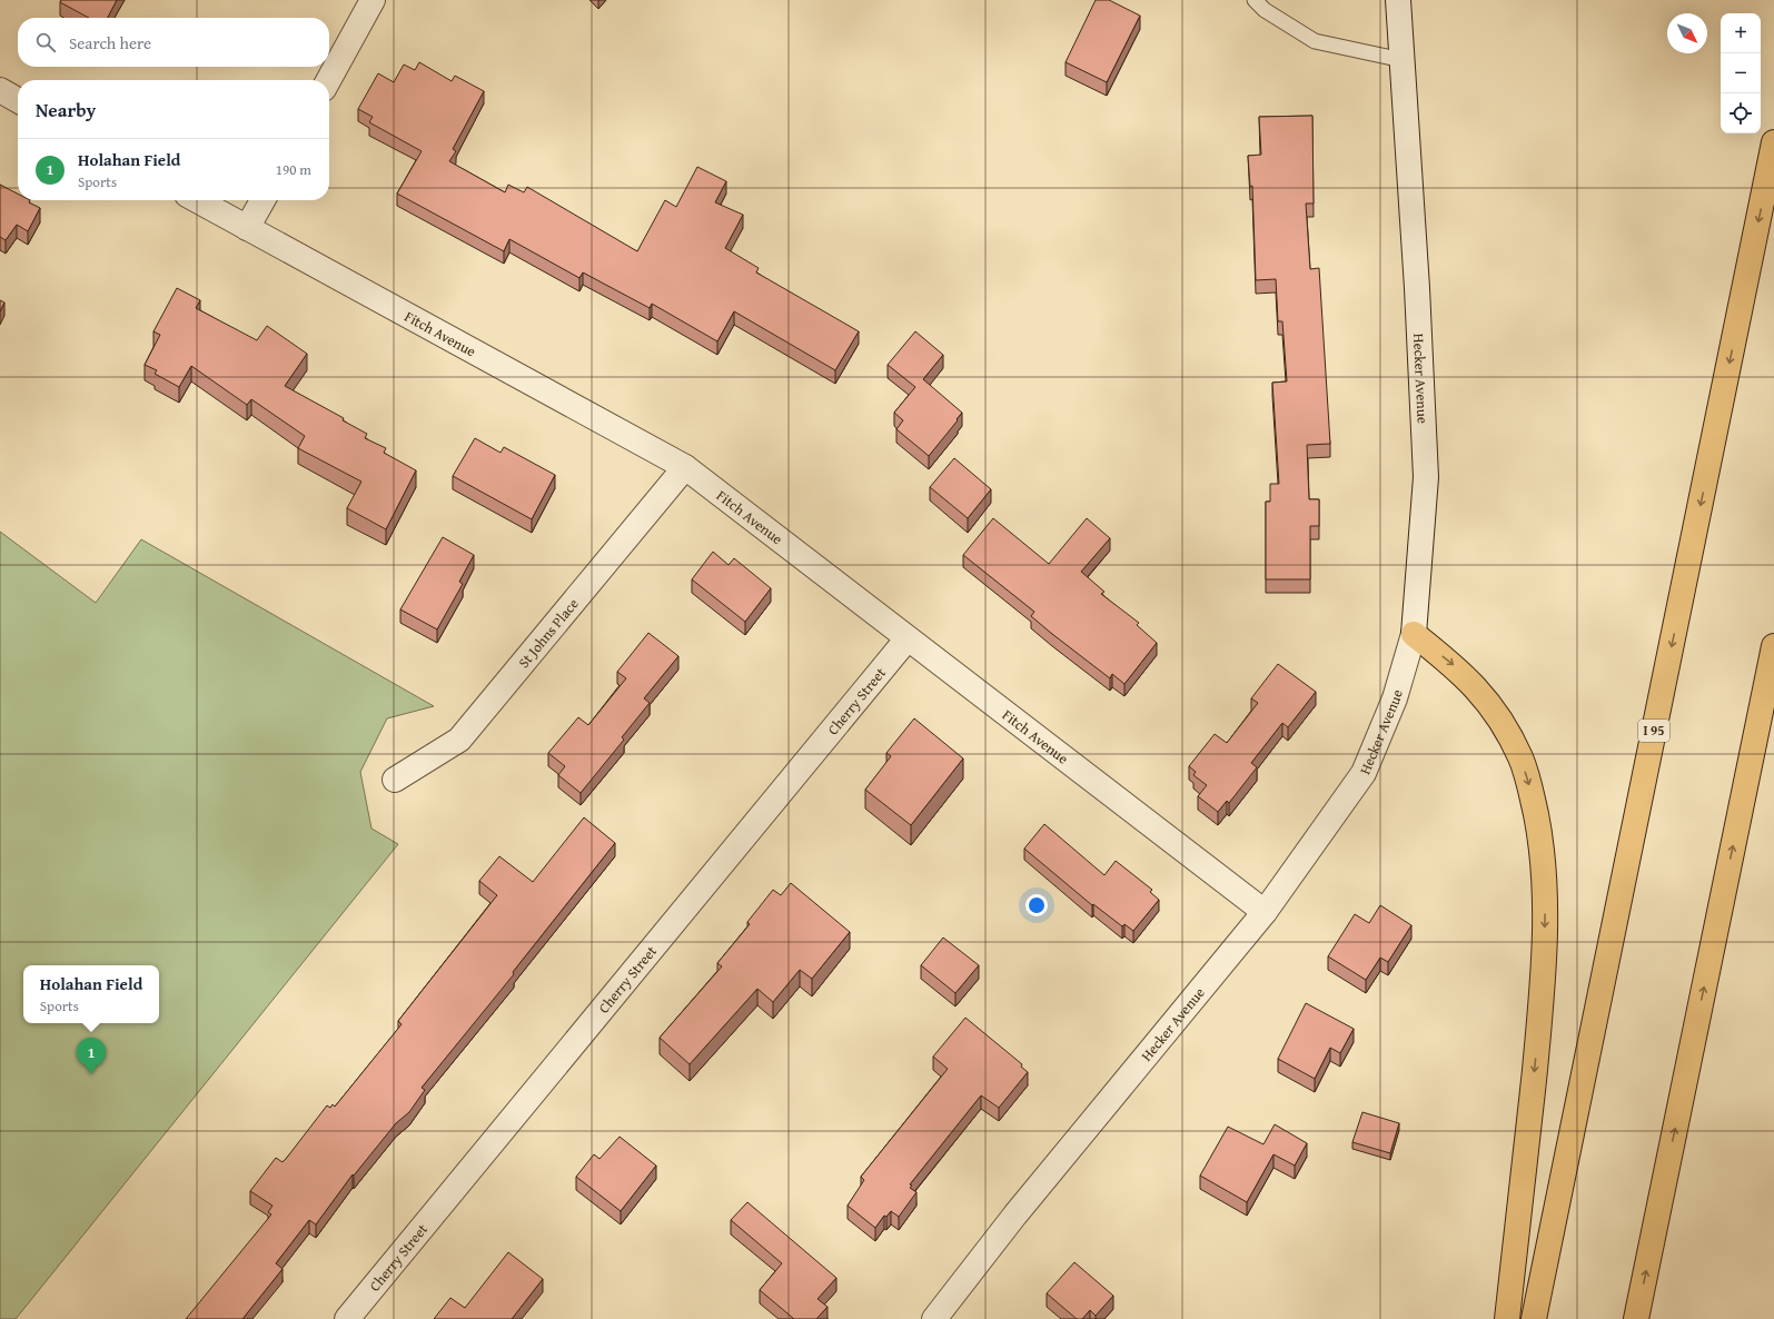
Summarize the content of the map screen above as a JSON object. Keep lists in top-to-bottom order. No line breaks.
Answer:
{"streets":{"highway":["I 95"],"street":["Fitch Avenue","Hecker Avenue","St Johns Place","Cherry Street"]},"crossings":[["Fitch Avenue","Hecker Avenue"],["Fitch Avenue","St Johns Place"],["Fitch Avenue","Cherry Street"]],"north":"bottom right","page":{"map_buttons":["+","−"],"search":"Search here","heading":"Nearby","list":[{"mark":"1","name":"Holahan Field","note":"Sports","value":"190 m"}],"popup":["Holahan Field","Sports"],"pins":"1"}}
